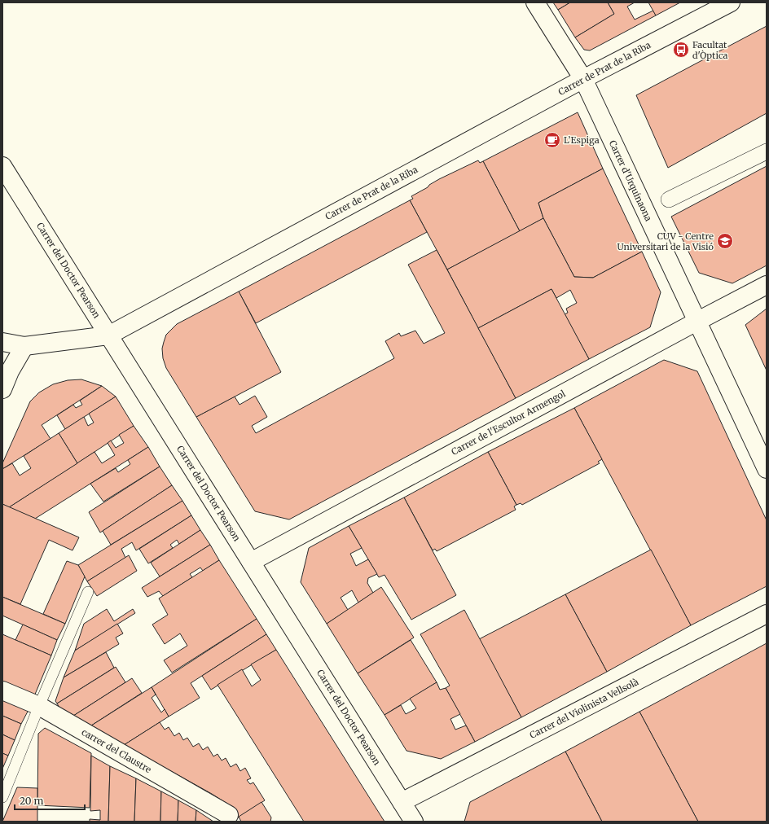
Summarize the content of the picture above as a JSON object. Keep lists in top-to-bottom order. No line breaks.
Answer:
{"streets":{"street":["Carrer de Prat de la Riba","Carrer d'Urquinaona","Carrer del Doctor Pearson","Carrer de l'Escultor Armengol","Carrer del Violinista Vellsolà","carrer del Claustre"]},"crossings":[["Carrer de Prat de la Riba","Carrer d'Urquinaona"],["Carrer de Prat de la Riba","Carrer del Doctor Pearson"],["Carrer d'Urquinaona","Carrer de l'Escultor Armengol"],["Carrer del Doctor Pearson","Carrer de l'Escultor Armengol"],["Carrer del Doctor Pearson","Carrer del Violinista Vellsolà"]],"places":{"bus stop":["Facultat d'Òptica"],"cafe":["L’Espiga"],"school or university":["CUV - Centre Universitari de la Visió"]},"scale_bar":"20 m"}
